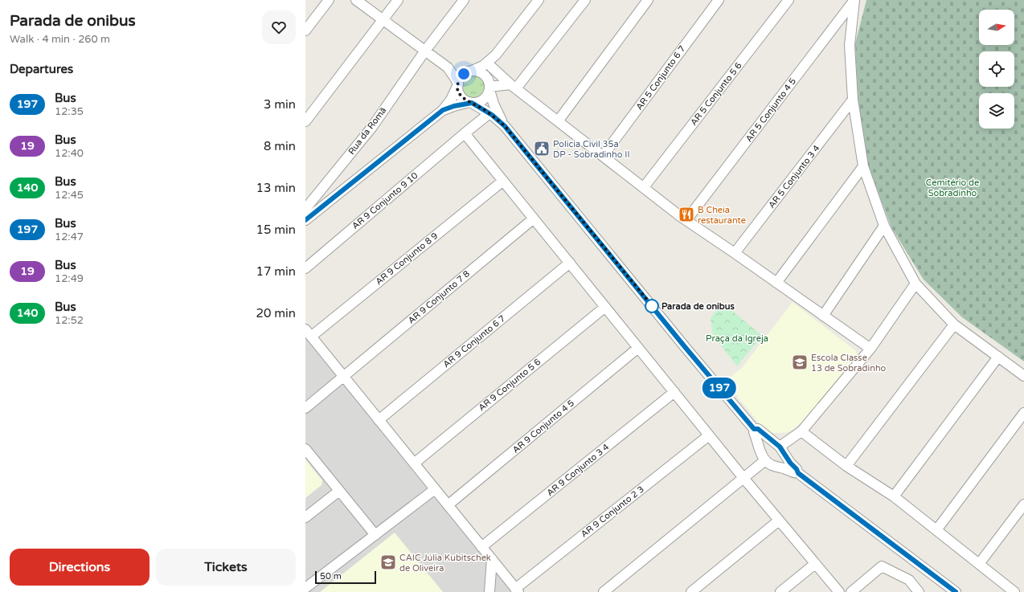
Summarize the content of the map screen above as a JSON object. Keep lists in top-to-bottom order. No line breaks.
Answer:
{"streets":{"street":["AR 5 Conjunto 6 7","AR 5 Conjunto 5 6","AR 5 Conjunto 4 5","Rua da Romã","AR 5 Conjunto 3 4","AR 9 Conjunto 9 10","AR 9 Conjunto 8 9","AR 9 Conjunto 7 8","AR 9 Conjunto 6 7","AR 9 Conjunto 5 6","AR 9 Conjunto 4 5","AR 9 Conjunto 3 4","AR 9 Conjunto 2 3"]},"parks":["Cemitério de Sobradinho","Praça da Igreja"],"places":{"public building":["Policia Civil 35a DP - Sobradinho II"],"restaurant":["B Cheia restaurante"],"other":["Parada de onibus"],"school or university":["Escola Classe 13 de Sobradinho","CAIC Júlia Kubitschek de Oliveira"]},"lines":["bus line 197"],"scale_bar":"50 m","north":"right","page":{"heading":[["Parada de onibus","Walk · 4 min · 260 m"],"Departures"],"on_map":"197","list":[{"mark":"197","name":"Bus","note":"12:35","value":"3 min"},{"mark":"19","name":"Bus","note":"12:40","value":"8 min"},{"mark":"140","name":"Bus","note":"12:45","value":"13 min"},{"mark":"197","name":"Bus","note":"12:47","value":"15 min"},{"mark":"19","name":"Bus","note":"12:49","value":"17 min"},{"mark":"140","name":"Bus","note":"12:52","value":"20 min"}],"buttons":["Directions","Tickets"],"scale":"50 m"}}
